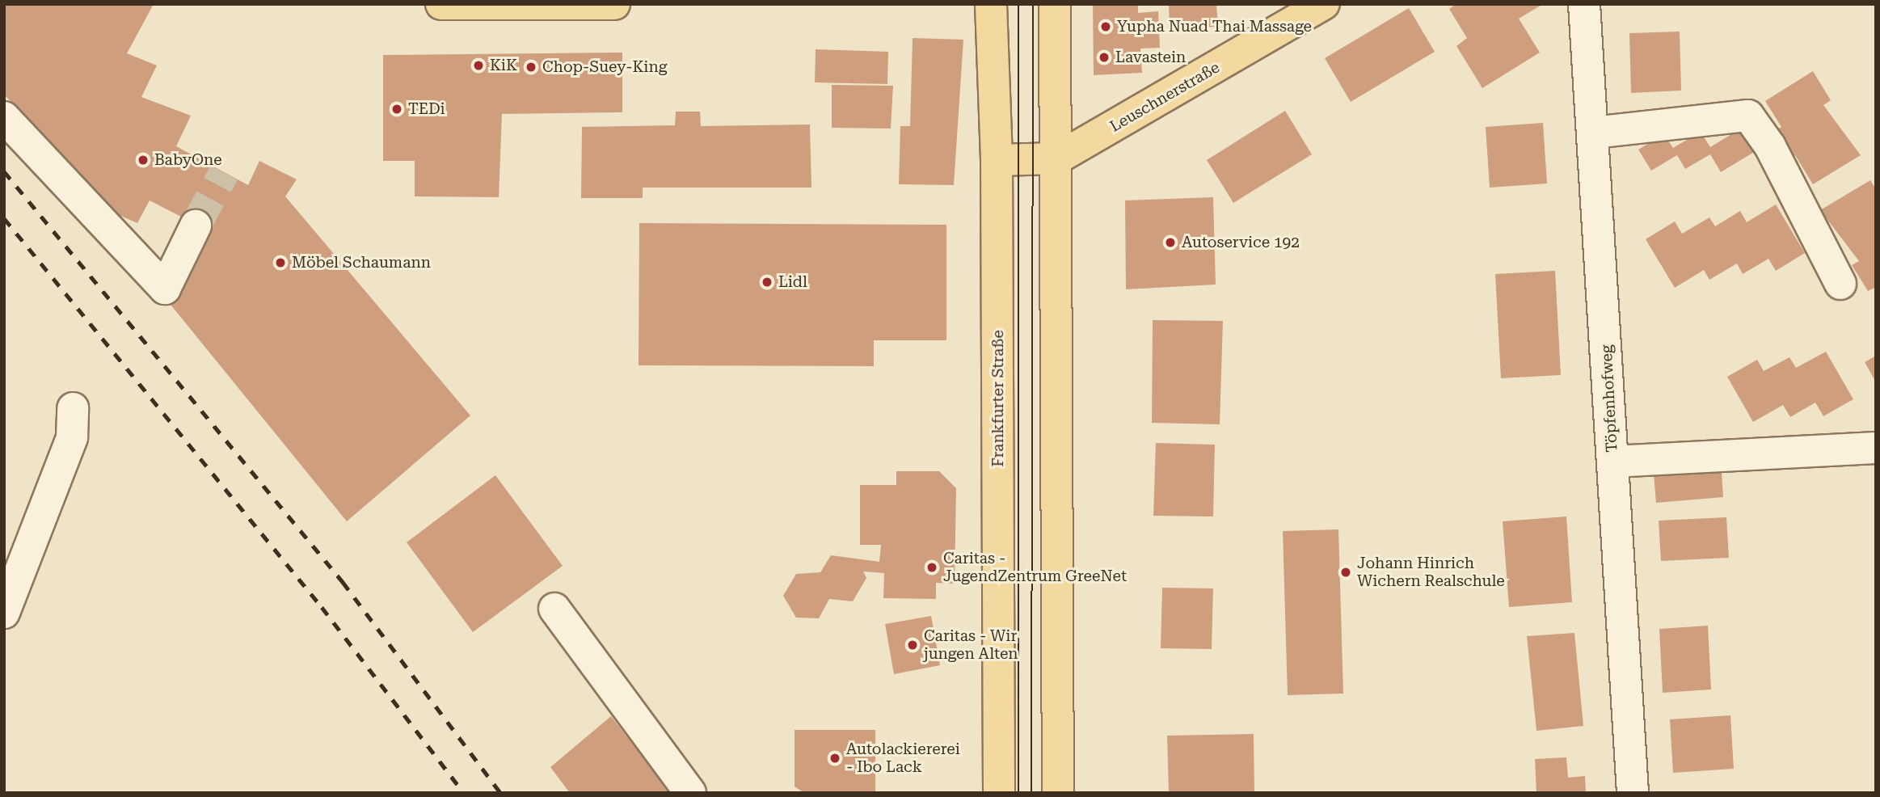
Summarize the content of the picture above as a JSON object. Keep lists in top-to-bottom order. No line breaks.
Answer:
{"streets":{"main road":["Leuschnerstraße","Frankfurter Straße"],"street":["Töpfenhofweg"]},"crossings":[["Leuschnerstraße","Frankfurter Straße"]],"places":["Yupha Nuad Thai Massage","Lavastein","KiK","Chop-Suey-King","TEDi","BabyOne","Autoservice 192","Möbel Schaumann","Lidl","Caritas - JugendZentrum GreeNet","Johann Hinrich Wichern Realschule","Caritas - Wir jungen Alten","Autolackiererei - Ibo Lack"]}
